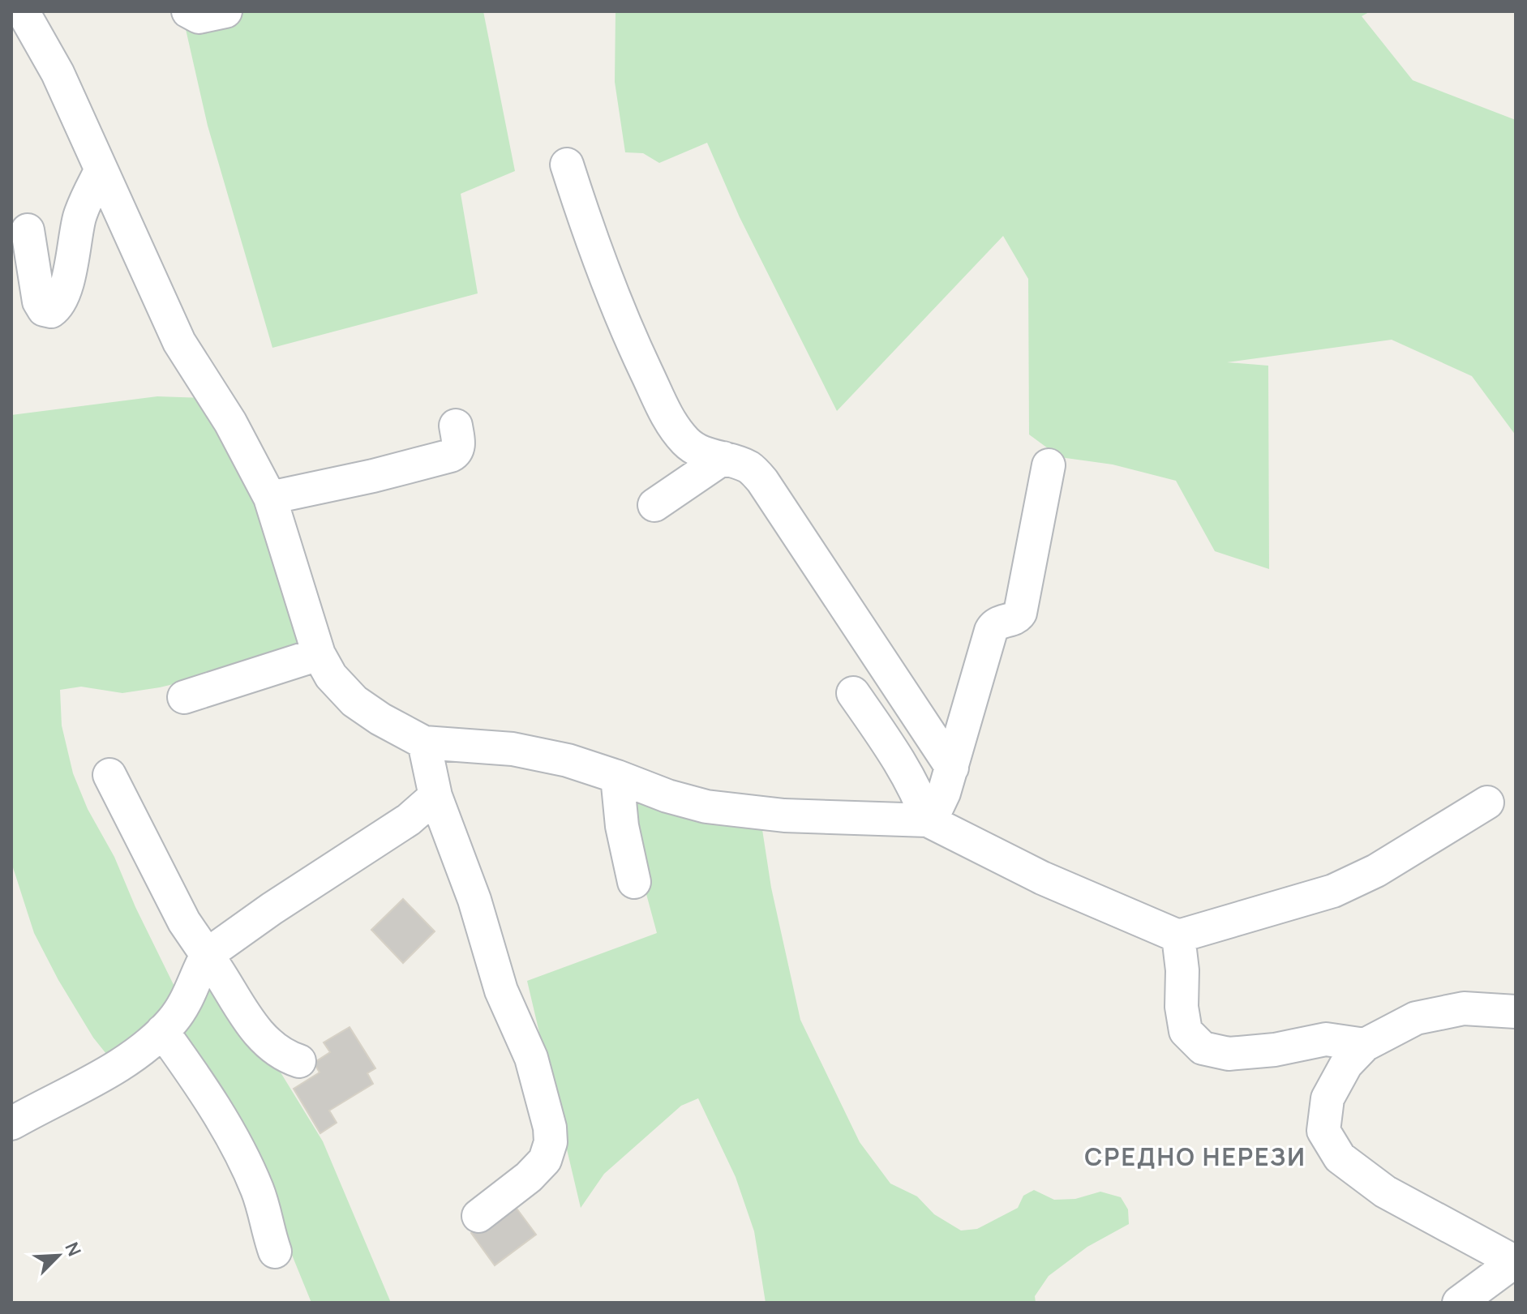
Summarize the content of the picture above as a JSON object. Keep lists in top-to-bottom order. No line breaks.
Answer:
{"districts":["СРЕДНО НЕРЕЗИ"],"north":"top right"}
